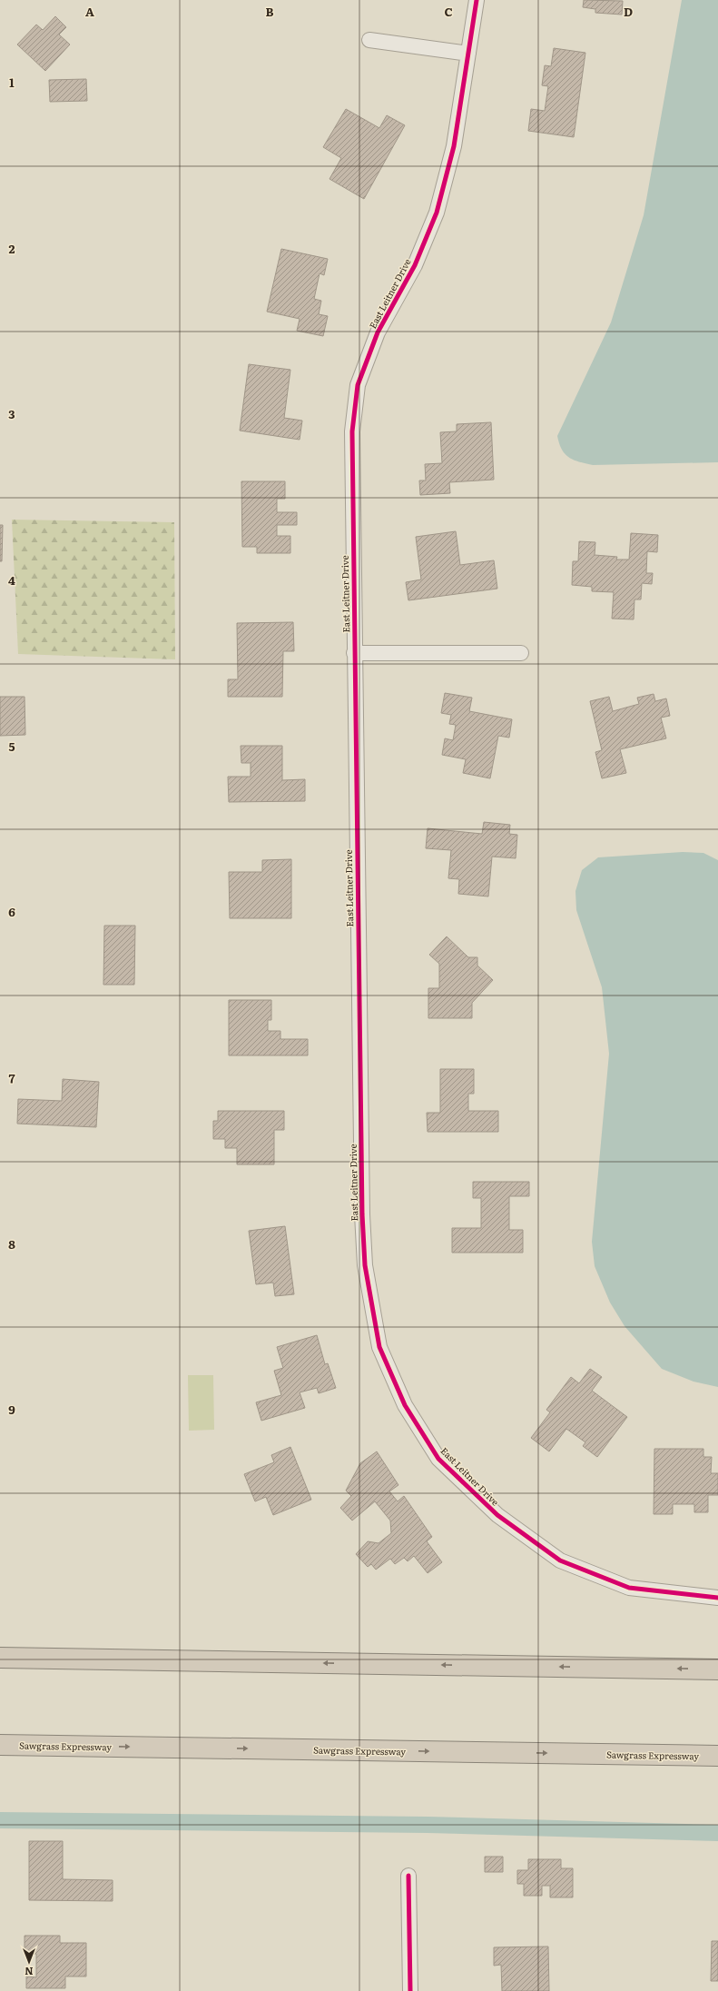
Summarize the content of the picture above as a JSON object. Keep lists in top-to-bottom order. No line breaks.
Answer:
{"streets":{"highway":["Sawgrass Expressway"],"street":["East Leitner Drive"]},"north":"bottom","grid":{"columns":["A","B","C","D"],"rows":["1","2","3","4","5","6","7","8","9"]}}
